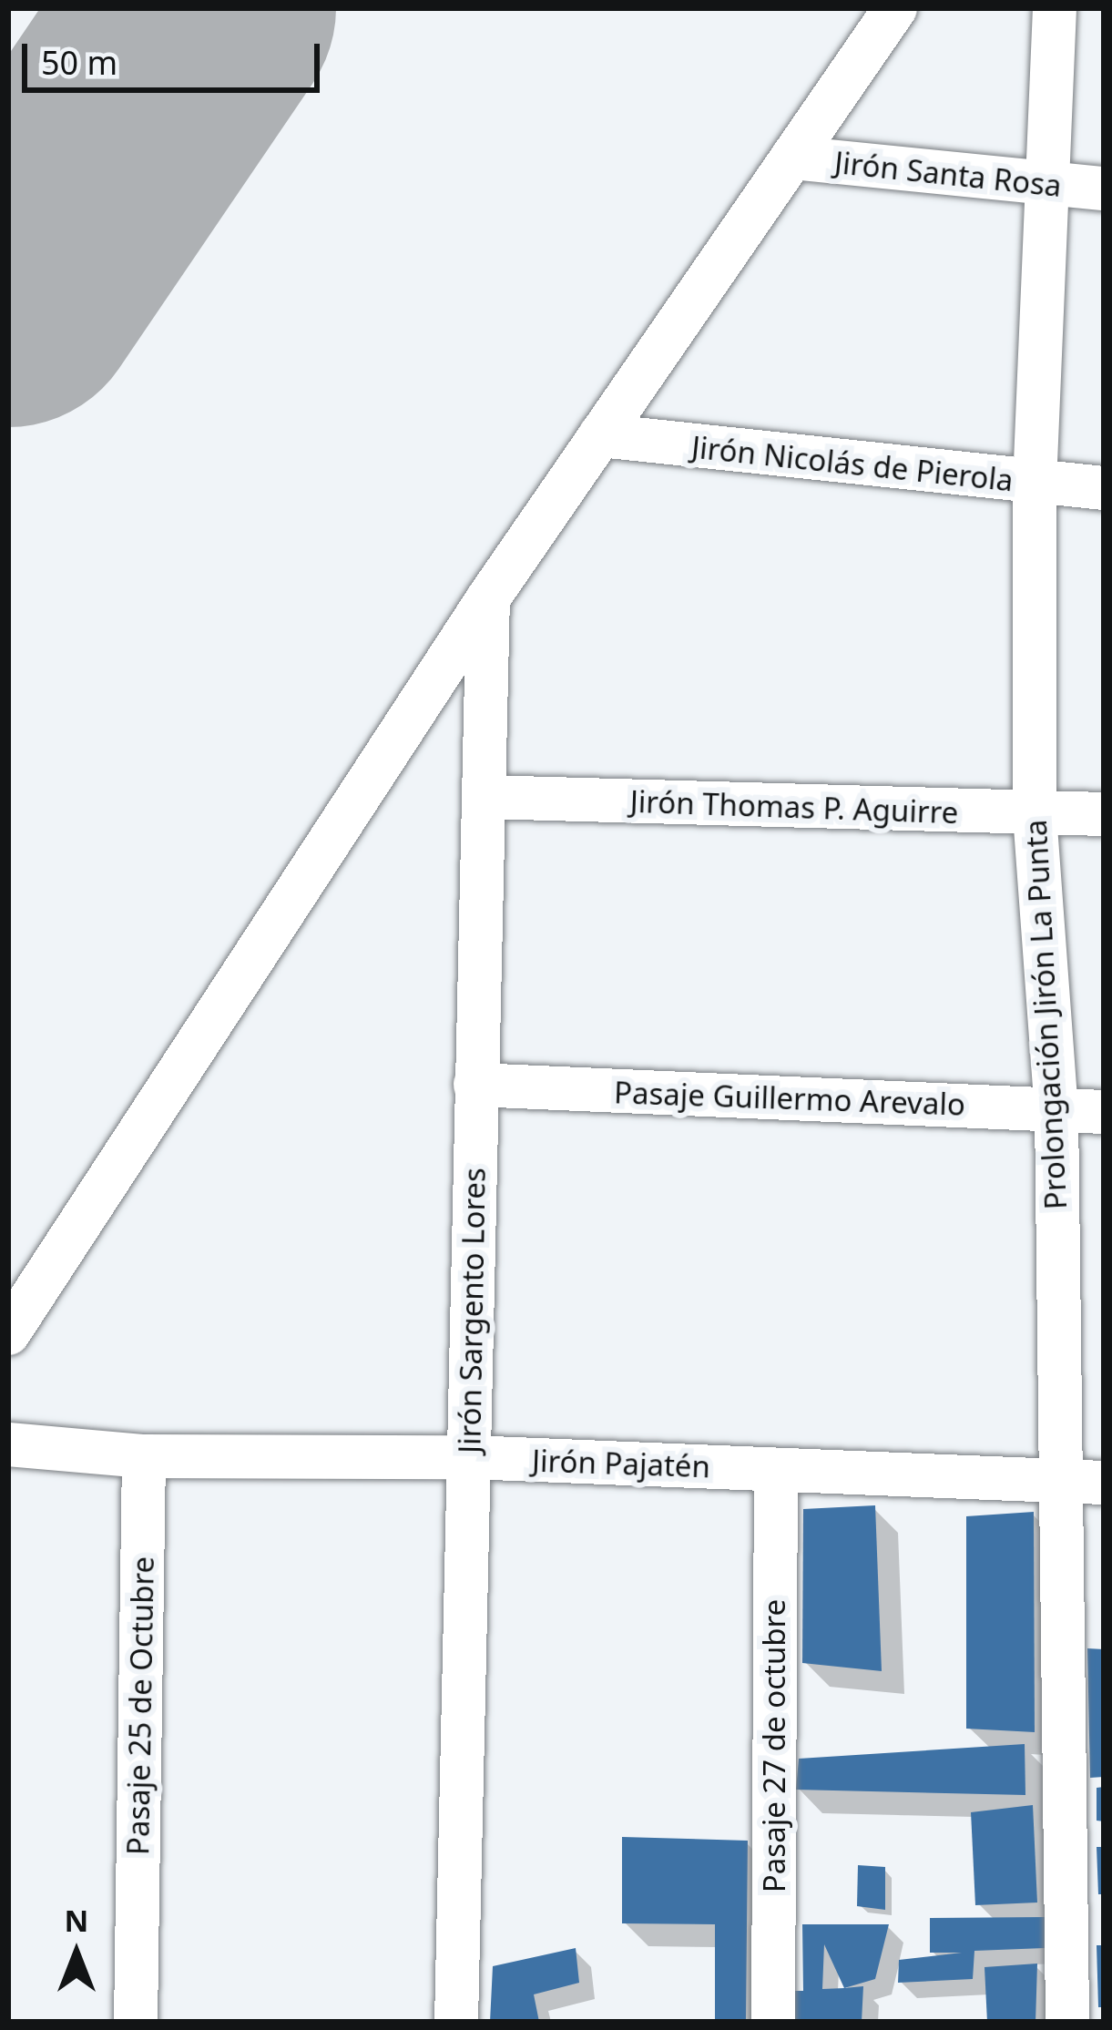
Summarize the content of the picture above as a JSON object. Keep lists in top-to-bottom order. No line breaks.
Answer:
{"streets":{"street":["Jirón Santa Rosa","Jirón Nicolás de Pierola","Jirón Thomas P. Aguirre","Prolongación Jirón La Punta","Pasaje Guillermo Arevalo","Jirón Sargento Lores","Jirón Pajatén","Pasaje 25 de Octubre","Pasaje 27 de octubre"]},"crossings":[["Jirón Santa Rosa","Prolongación Jirón La Punta"],["Jirón Nicolás de Pierola","Prolongación Jirón La Punta"],["Jirón Thomas P. Aguirre","Prolongación Jirón La Punta"],["Jirón Thomas P. Aguirre","Jirón Sargento Lores"],["Prolongación Jirón La Punta","Pasaje Guillermo Arevalo"],["Prolongación Jirón La Punta","Jirón Pajatén"],["Pasaje Guillermo Arevalo","Jirón Sargento Lores"],["Jirón Sargento Lores","Jirón Pajatén"],["Jirón Pajatén","Pasaje 25 de Octubre"],["Jirón Pajatén","Pasaje 27 de octubre"]],"scale_bar":"50 m","north":"top"}
